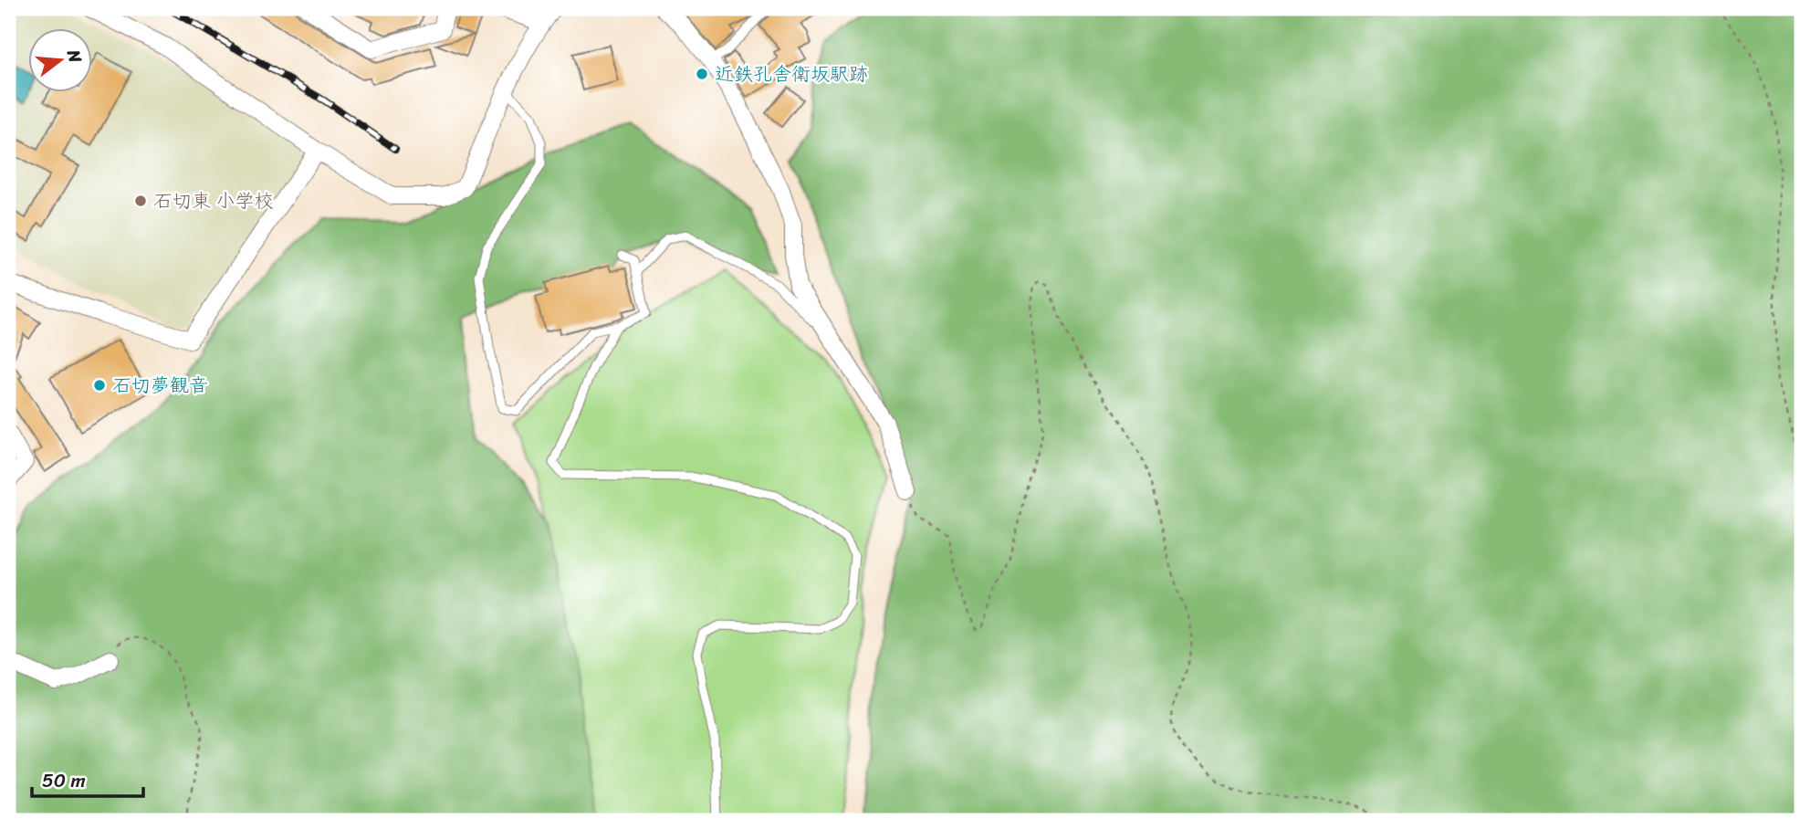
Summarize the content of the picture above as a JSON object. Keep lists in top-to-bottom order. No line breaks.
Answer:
{"places":["近鉄孔舎衛坂駅跡","石切東 小学校","石切夢観音"],"scale_bar":"50 m","north":"right"}
